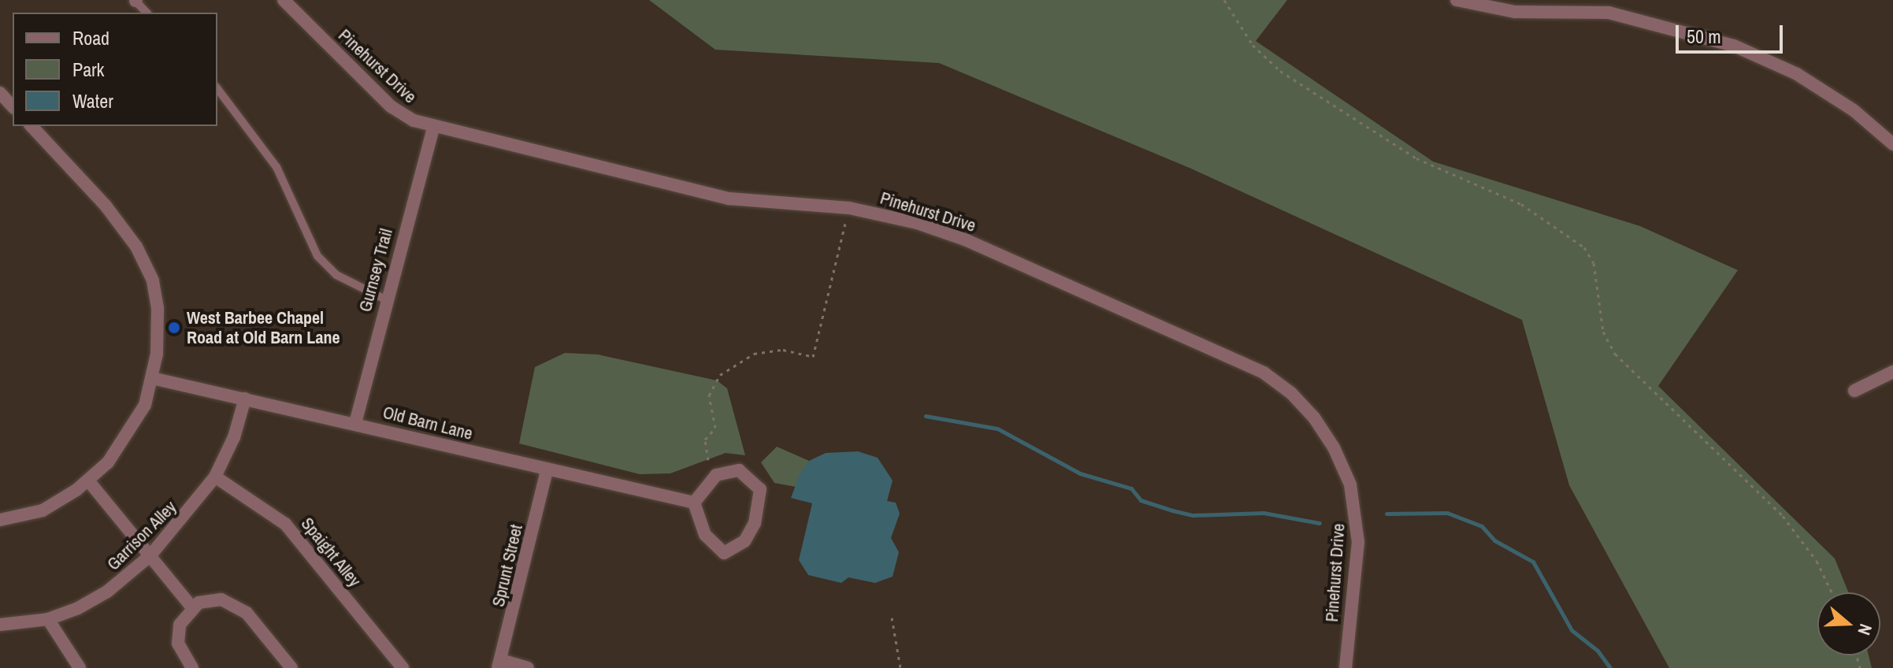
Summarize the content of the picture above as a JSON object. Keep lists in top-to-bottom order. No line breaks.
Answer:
{"streets":{"street":["Pinehurst Drive","Gurnsey Trail","Old Barn Lane","Garrison Alley","Spaight Alley","Sprunt Street"]},"crossings":[["Pinehurst Drive","Gurnsey Trail"],["Gurnsey Trail","Old Barn Lane"],["Old Barn Lane","Garrison Alley"],["Old Barn Lane","Sprunt Street"],["Garrison Alley","Spaight Alley"]],"places":["West Barbee Chapel Road at Old Barn Lane"],"legend":["Road","Park","Water"],"scale_bar":"50 m","north":"right"}
